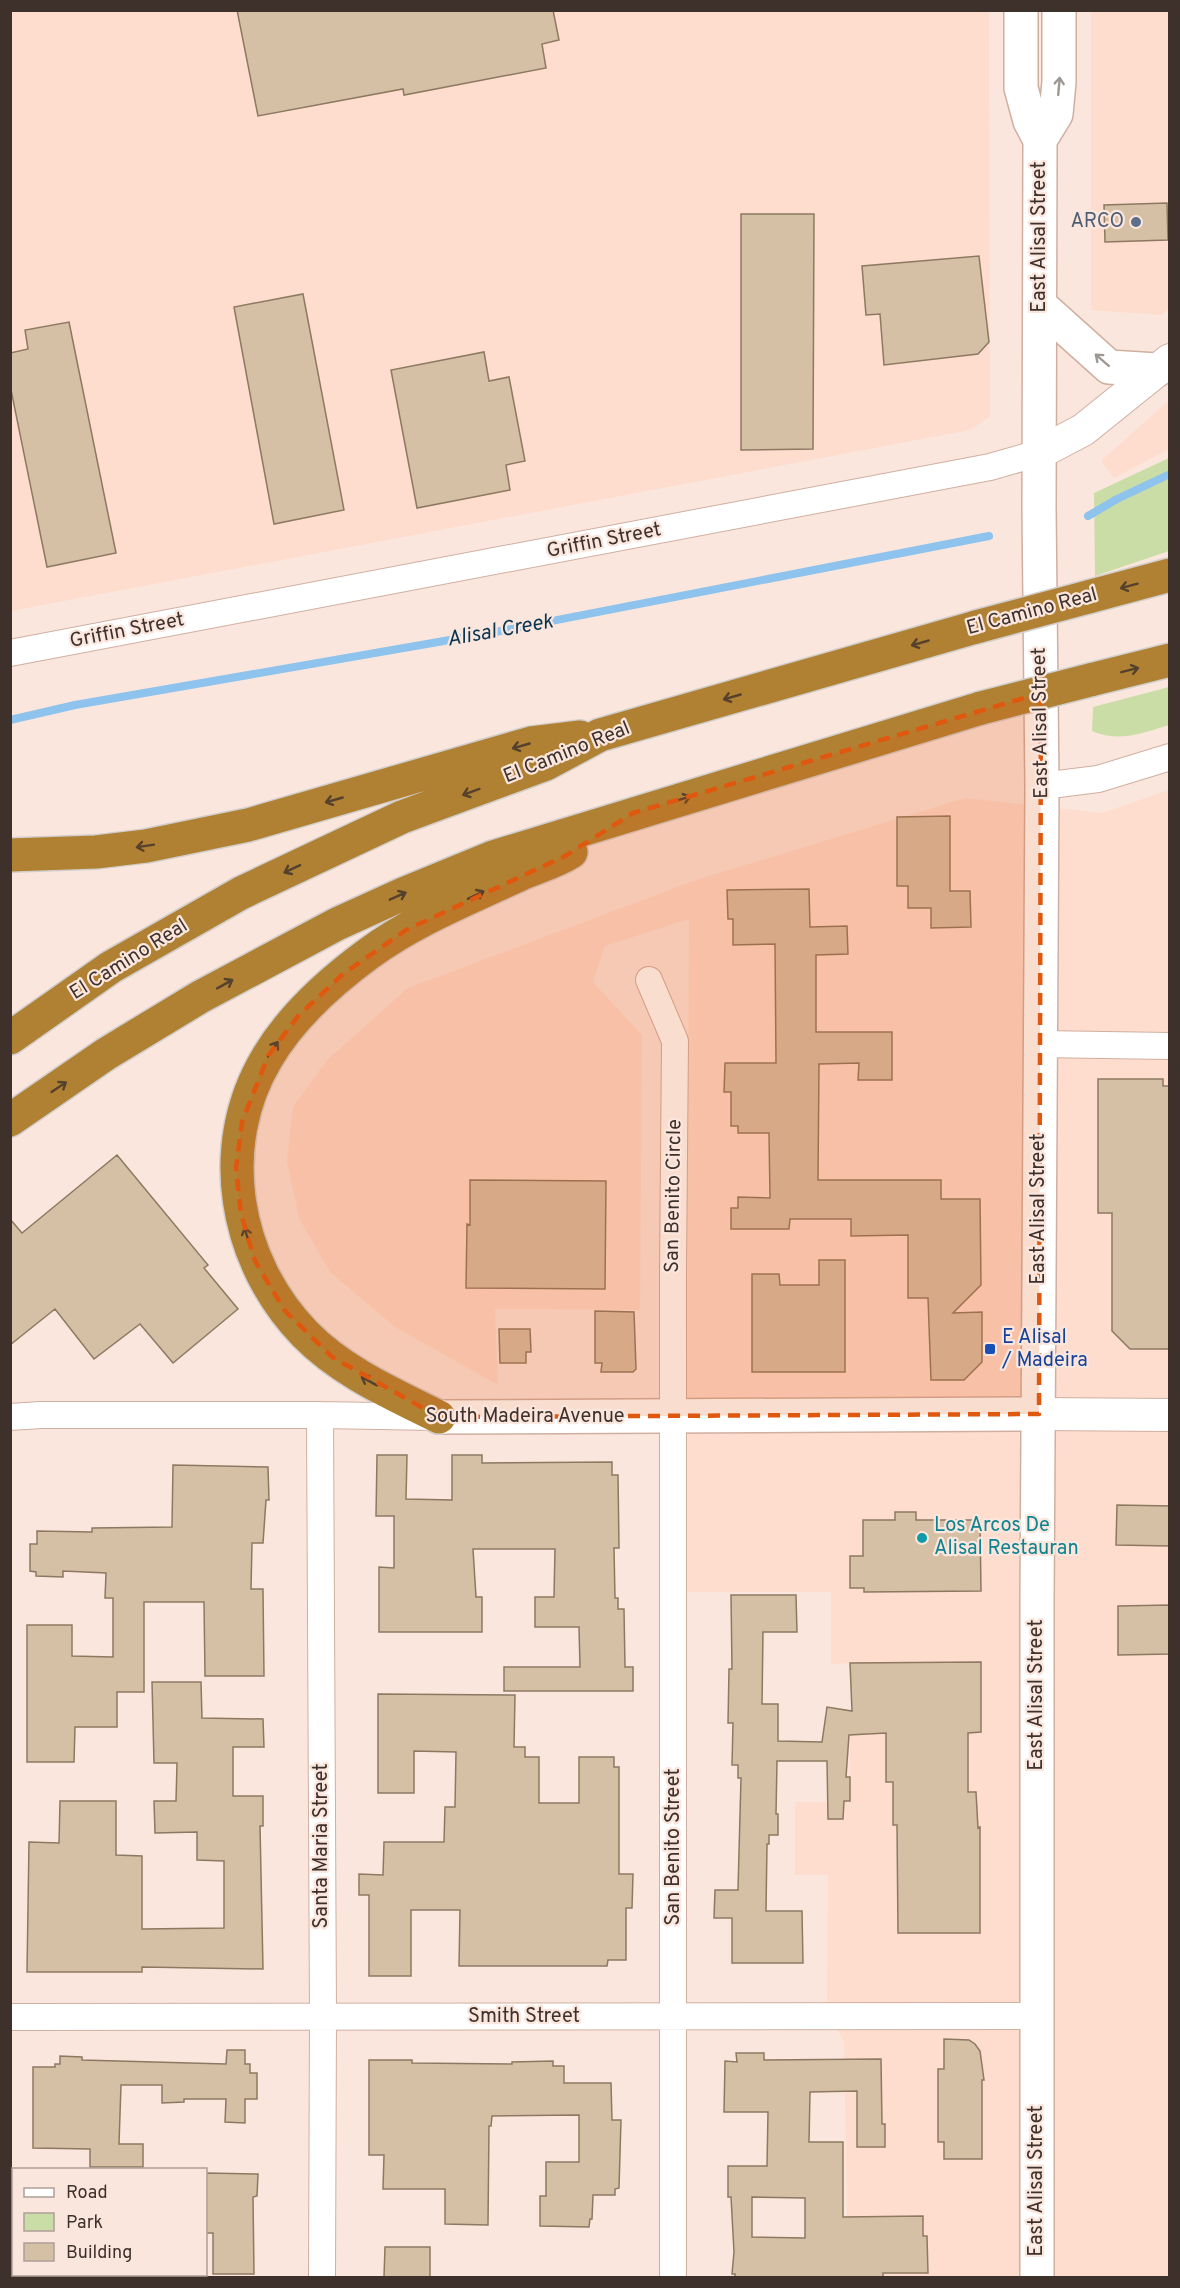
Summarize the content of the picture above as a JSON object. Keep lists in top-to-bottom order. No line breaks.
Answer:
{"streets":{"highway":["El Camino Real"],"main road":["East Alisal Street","South Madeira Avenue"],"street":["Griffin Street","San Benito Circle","Santa Maria Street","San Benito Street","Smith Street"]},"crossings":[["East Alisal Street","Griffin Street"],["East Alisal Street","South Madeira Avenue"],["East Alisal Street","Smith Street"],["San Benito Circle","South Madeira Avenue"],["San Benito Circle","San Benito Street"],["South Madeira Avenue","Santa Maria Street"],["South Madeira Avenue","San Benito Street"],["Santa Maria Street","Smith Street"],["San Benito Street","Smith Street"]],"water":["Alisal Creek"],"places":{"other":["ARCO","Los Arcos De Alisal Restauran"],"transit":["E Alisal / Madeira"]},"legend":["Road","Park","Building"]}
